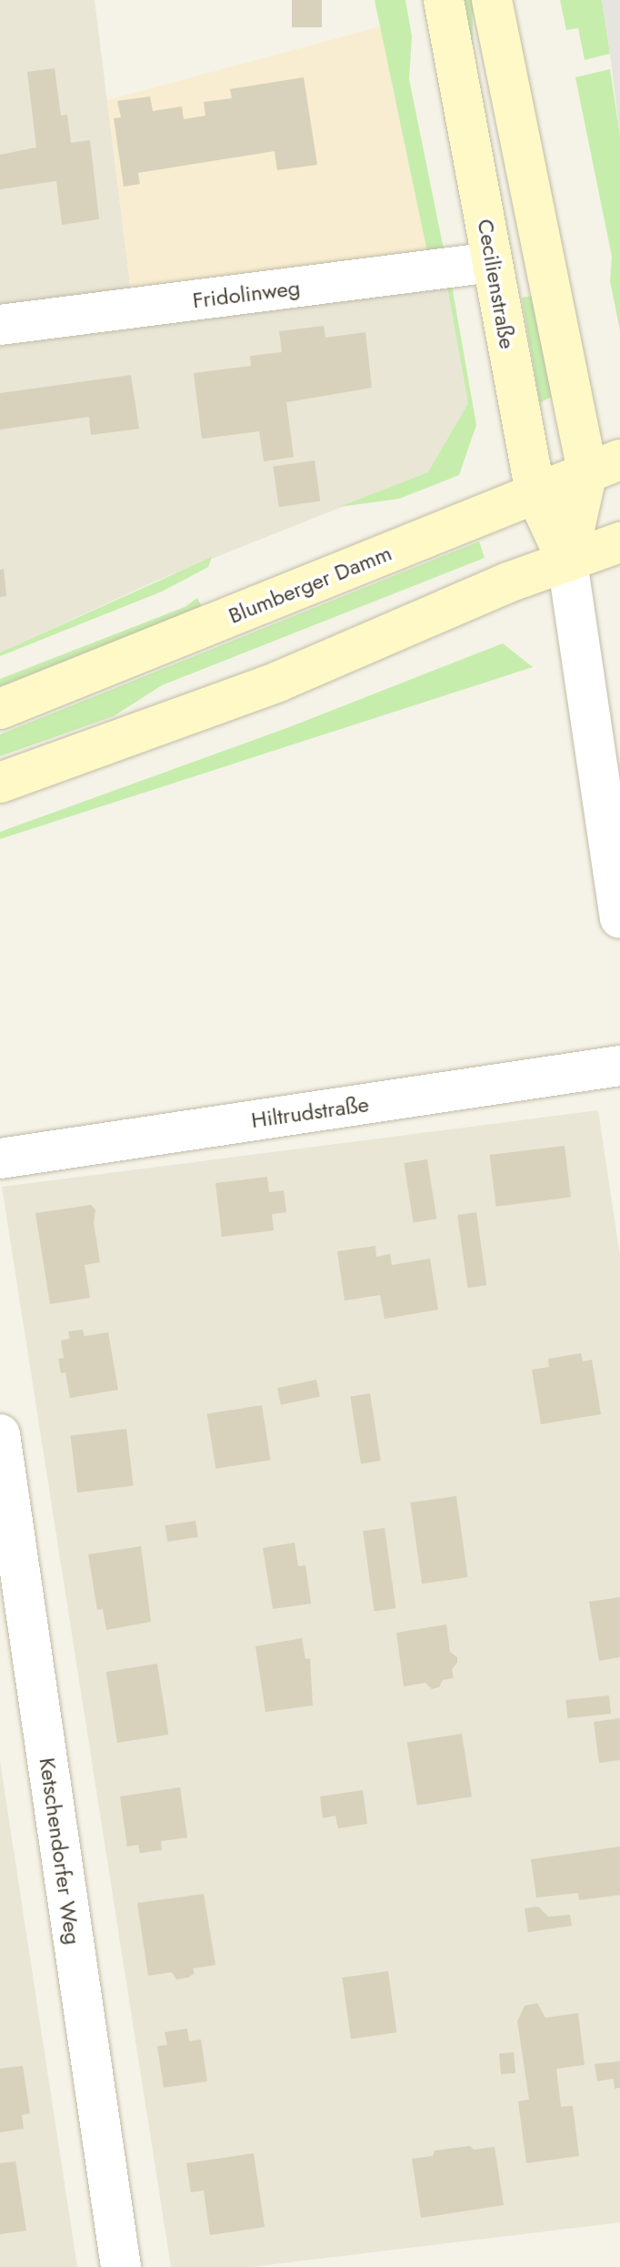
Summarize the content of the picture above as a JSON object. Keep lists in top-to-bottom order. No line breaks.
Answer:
{"streets":{"main road":["Cecilienstraße","Blumberger Damm"],"street":["Fridolinweg","Hiltrudstraße","Ketschendorfer Weg"]},"crossings":[["Cecilienstraße","Fridolinweg"],["Cecilienstraße","Blumberger Damm"]]}
